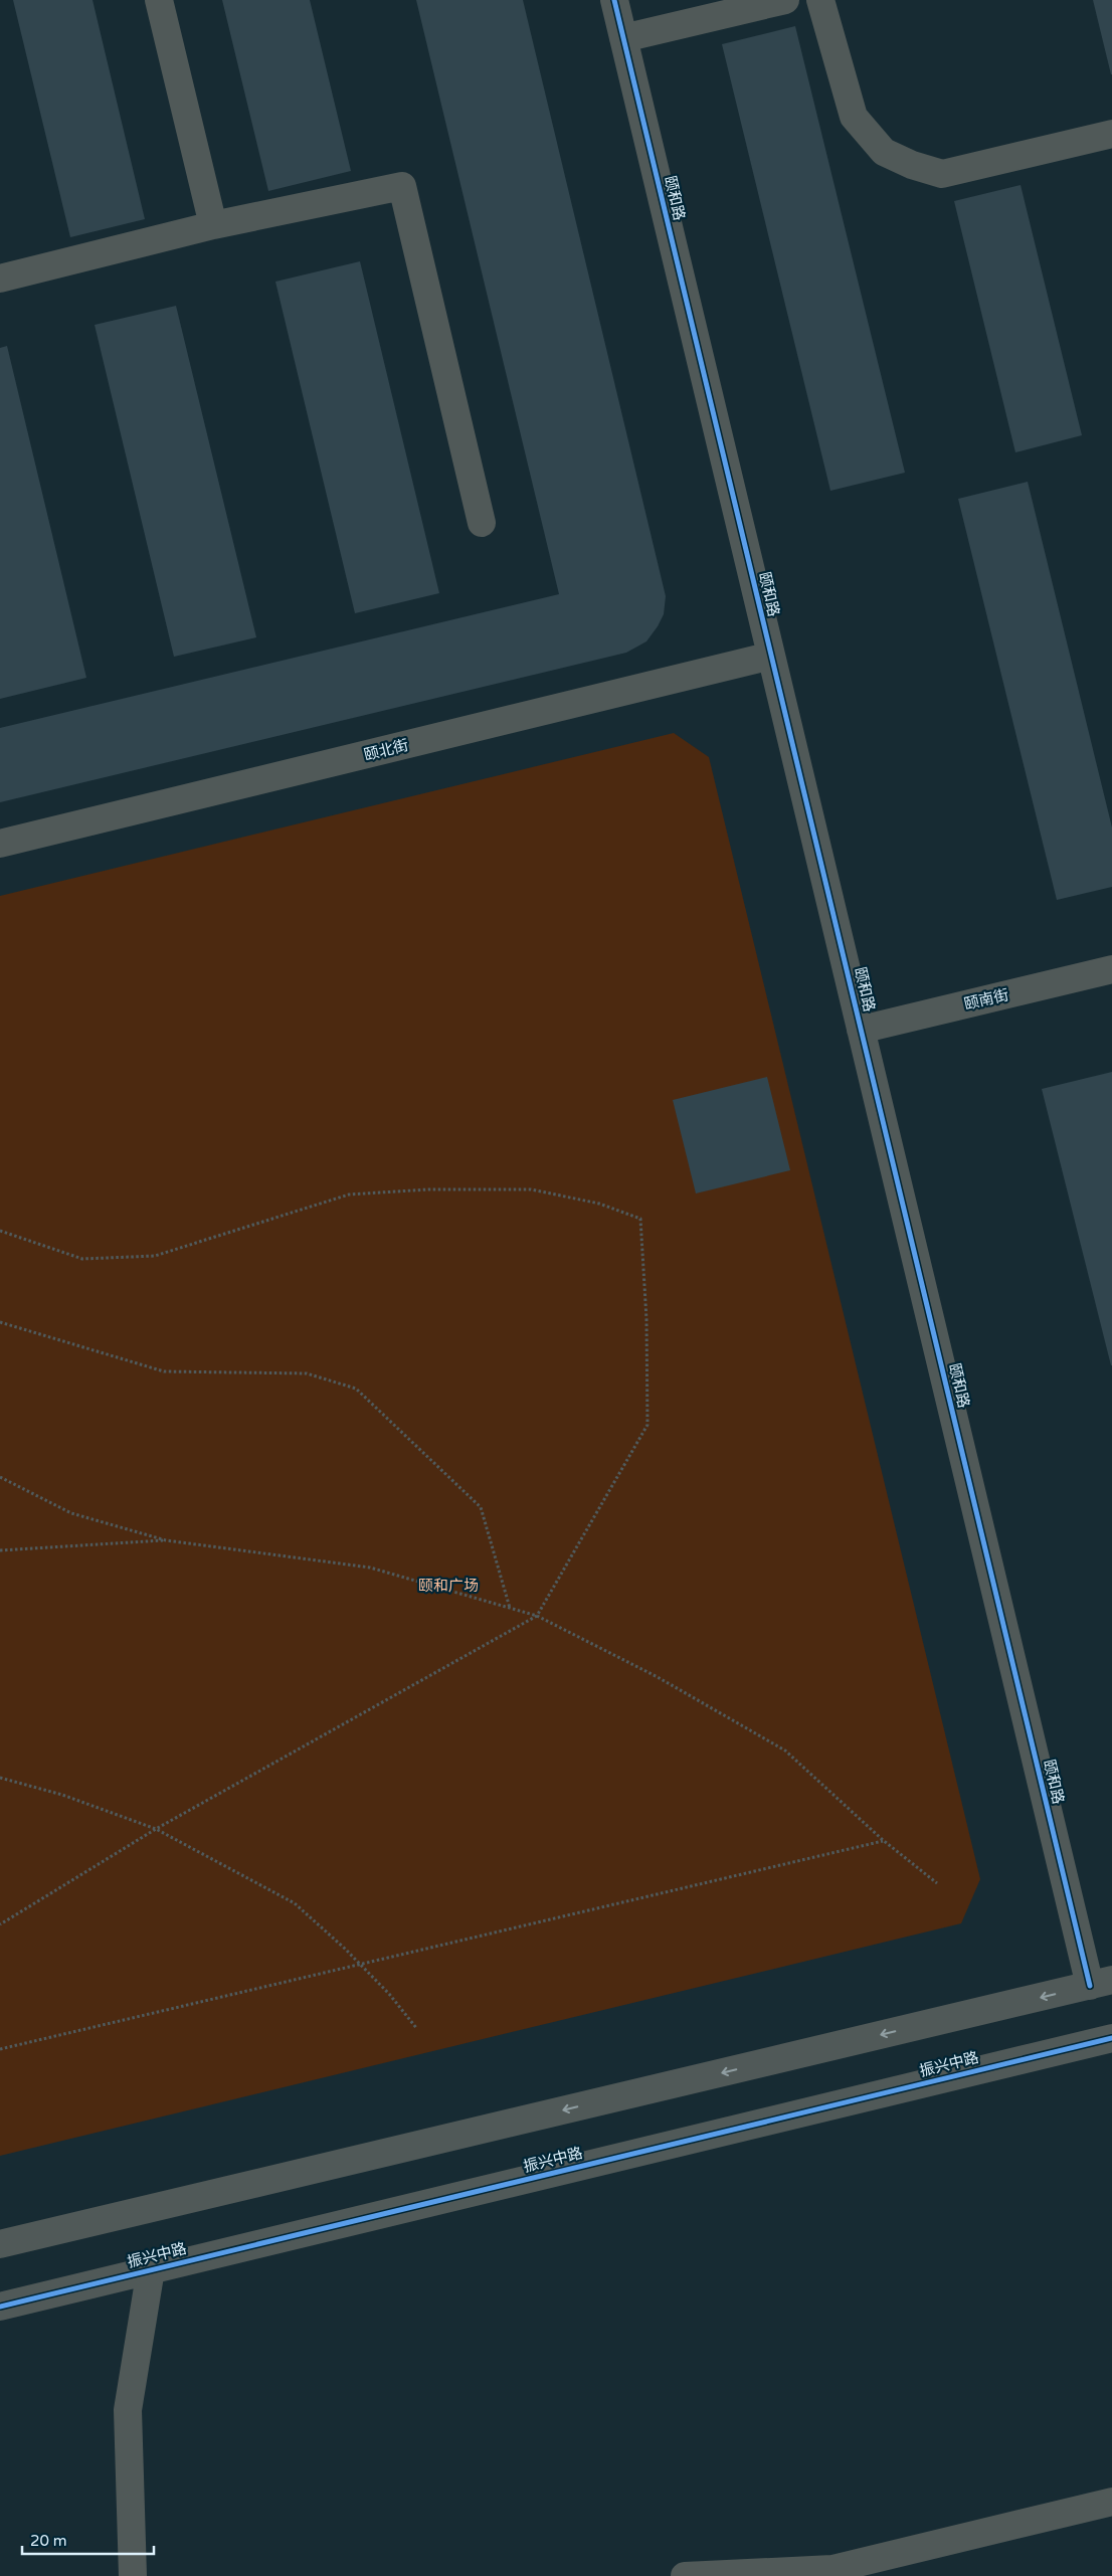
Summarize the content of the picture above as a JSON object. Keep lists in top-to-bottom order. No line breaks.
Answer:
{"streets":{"street":["颐和路","颐北街","颐南街","振兴中路"]},"crossings":[["颐和路","颐北街"],["颐和路","颐南街"]],"parks":["颐和广场"],"scale_bar":"20 m"}
